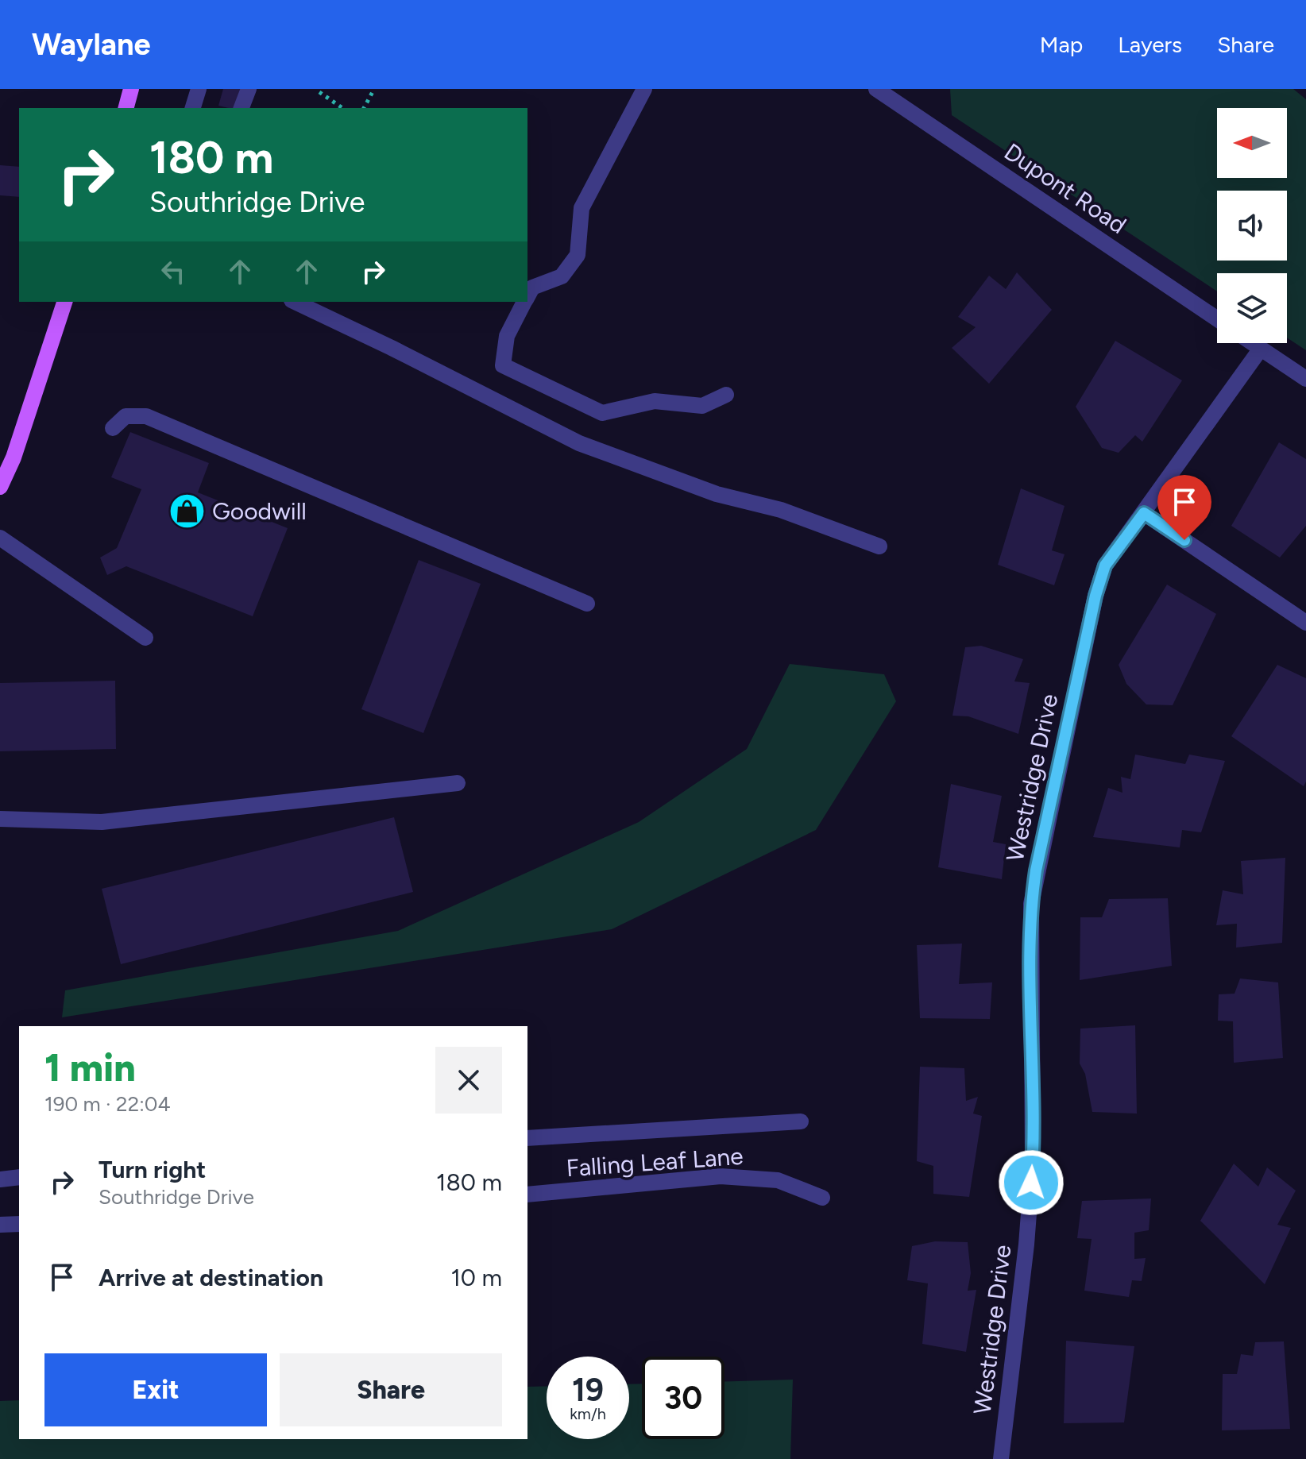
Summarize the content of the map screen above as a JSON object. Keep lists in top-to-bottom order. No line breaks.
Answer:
{"streets":{"street":["Dupont Road","Westridge Drive","Falling Leaf Lane"]},"places":{"shop":["Goodwill"]},"north":"left","page":{"header":"Waylane","nav":["Map","Layers","Share"],"turn":["180 m","Southridge Drive"],"heading":["1 min","190 m · 22:04"],"list":[{"name":"Turn right","note":"Southridge Drive","value":"180 m"},{"name":"Arrive at destination","value":"10 m"}],"buttons":["Exit","Share"],"speed":"19 km/h","limit":"30"}}
